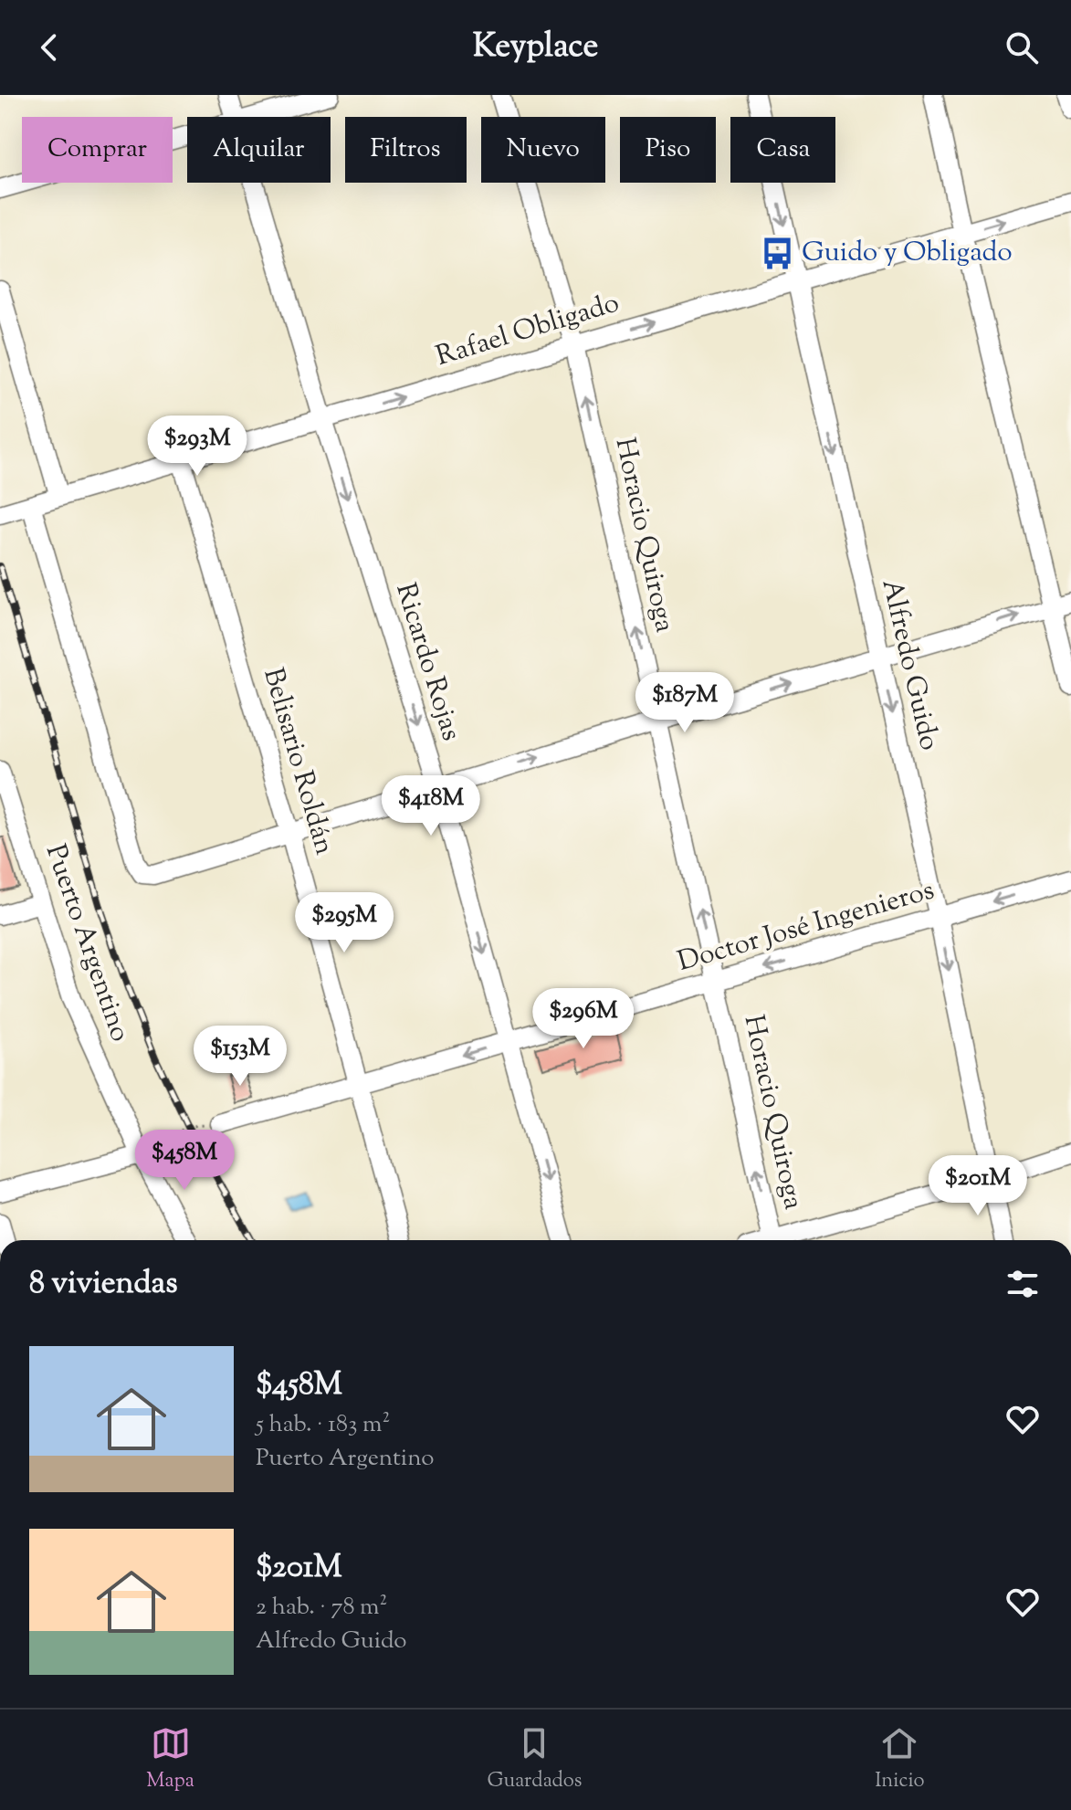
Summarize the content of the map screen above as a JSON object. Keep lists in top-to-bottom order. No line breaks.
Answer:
{"streets":{"street":["Rafael Obligado","Horacio Quiroga","Ricardo Rojas","Alfredo Guido","Belisario Roldán","Doctor José Ingenieros","Puerto Argentino"]},"crossings":[["Rafael Obligado","Horacio Quiroga"],["Rafael Obligado","Ricardo Rojas"],["Rafael Obligado","Alfredo Guido"],["Rafael Obligado","Belisario Roldán"],["Horacio Quiroga","Doctor José Ingenieros"],["Ricardo Rojas","Doctor José Ingenieros"],["Alfredo Guido","Doctor José Ingenieros"],["Belisario Roldán","Doctor José Ingenieros"]],"one_way":["Rafael Obligado","Horacio Quiroga","Ricardo Rojas","Alfredo Guido","Doctor José Ingenieros"],"places":{"bus stop":["Guido y Obligado"]},"page":{"header":"Keyplace","chip":["Comprar","Alquilar","Filtros","Nuevo","Piso","Casa"],"price":["$293M","$187M","$418M","$295M","$296M","$153M","$458M","$201M"],"heading":"8 viviendas","list":[{"name":"$458M","note":"5 hab. · 183 m² · Puerto Argentino"},{"name":"$201M","note":"2 hab. · 78 m² · Alfredo Guido"}],"tabs":["Mapa","Guardados","Inicio"]}}
